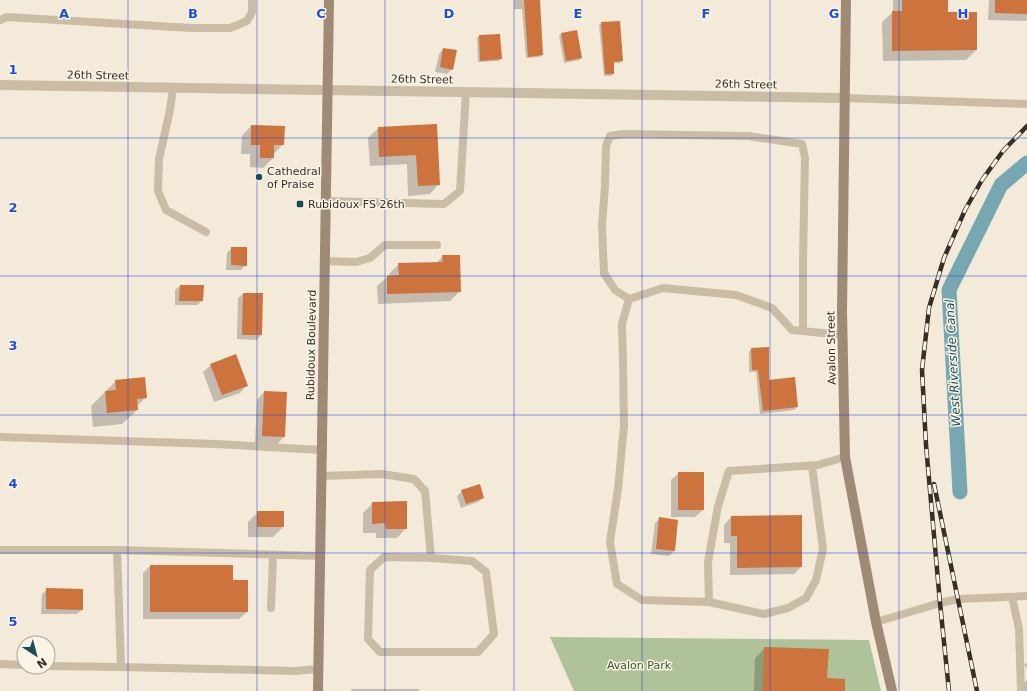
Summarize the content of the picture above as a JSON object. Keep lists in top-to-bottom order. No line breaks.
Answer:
{"streets":{"street":["26th Street","Rubidoux Boulevard","Avalon Street"]},"crossings":[["26th Street","Rubidoux Boulevard"],["26th Street","Avalon Street"]],"water":["West Riverside Canal"],"parks":["Avalon Park"],"places":{"other":["Cathedral of Praise"],"transit":["Rubidoux FS 26th"]},"north":"bottom right","grid":{"columns":["A","B","C","D","E","F","G","H"],"rows":["1","2","3","4","5"]}}
